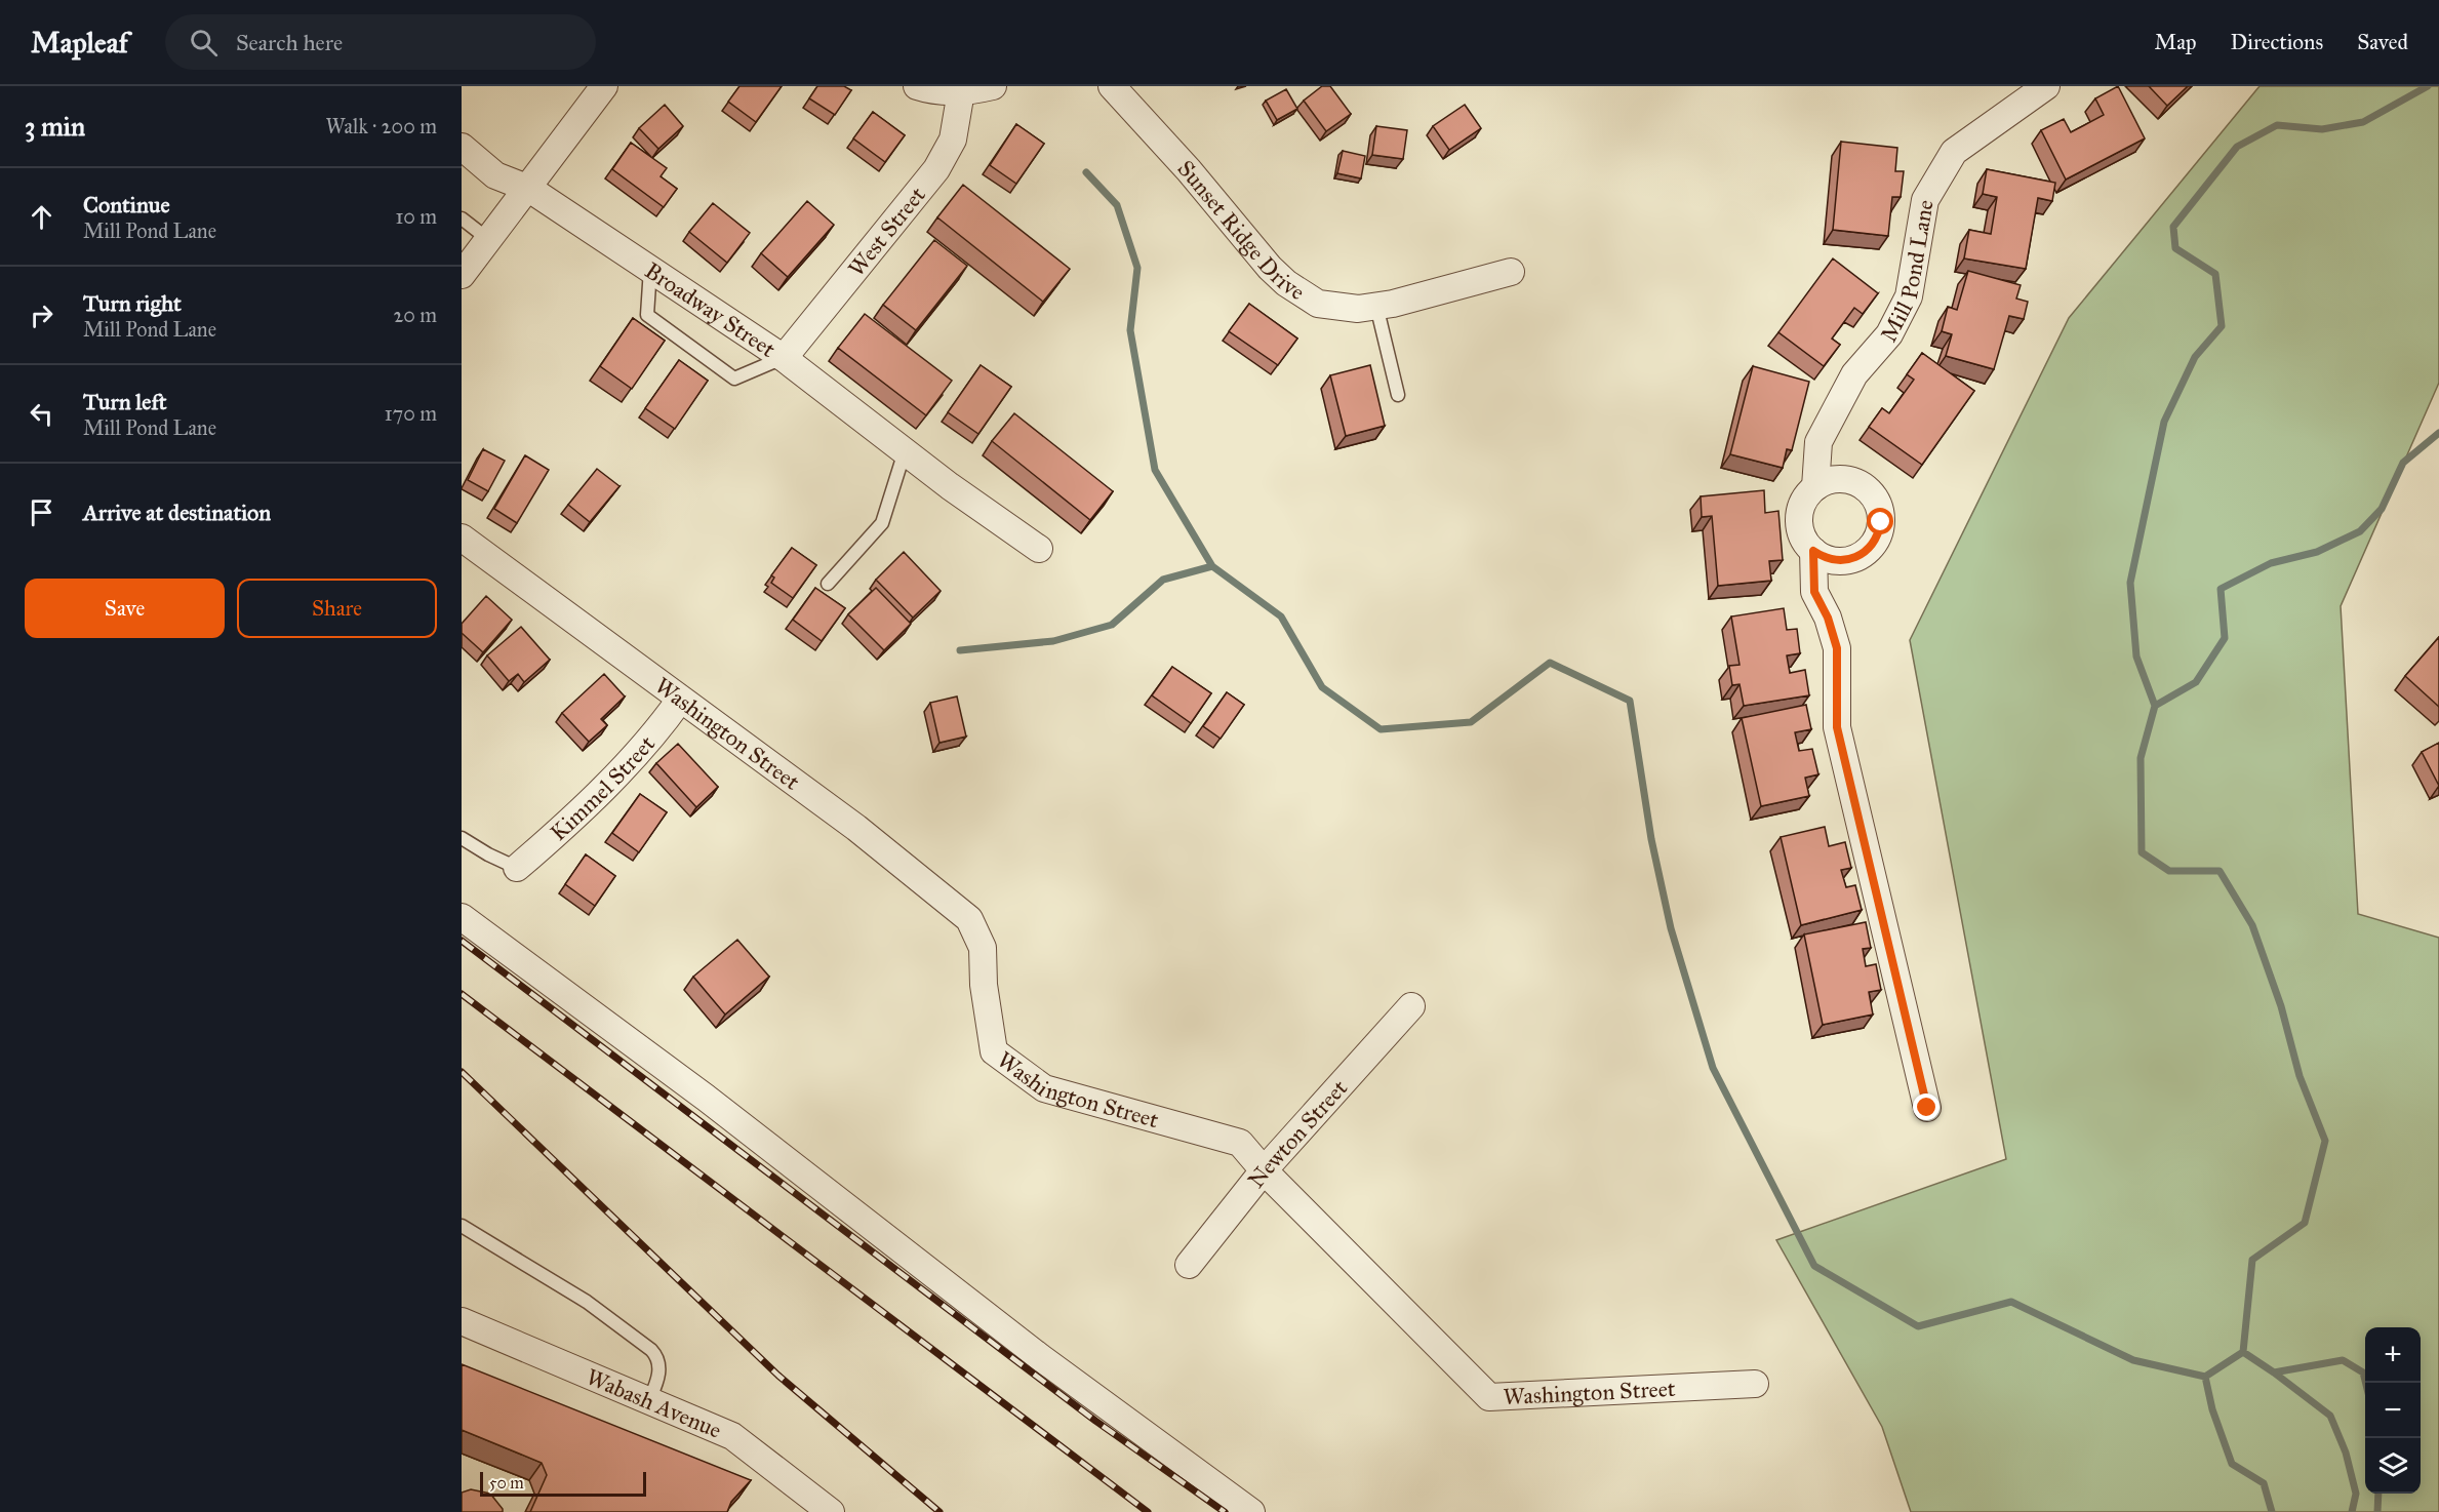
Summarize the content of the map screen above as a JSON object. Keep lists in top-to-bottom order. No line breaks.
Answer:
{"streets":{"street":["Sunset Ridge Drive","West Street","Mill Pond Lane","Broadway Street","Washington Street","Kimmel Street","Newton Street","Wabash Avenue"]},"crossings":[["West Street","Broadway Street"],["Washington Street","Kimmel Street"],["Washington Street","Newton Street"]],"scale_bar":"50 m","page":{"header":"Mapleaf","search":"Search here","nav":["Map","Directions","Saved"],"heading":["3 min","Walk · 200 m"],"list":[["Continue","Mill Pond Lane","10 m"],["Turn right","Mill Pond Lane","20 m"],["Turn left","Mill Pond Lane","170 m"],"Arrive at destination"],"buttons":["Save","Share"],"map_buttons":["+","−"],"scale":"50 m"}}
